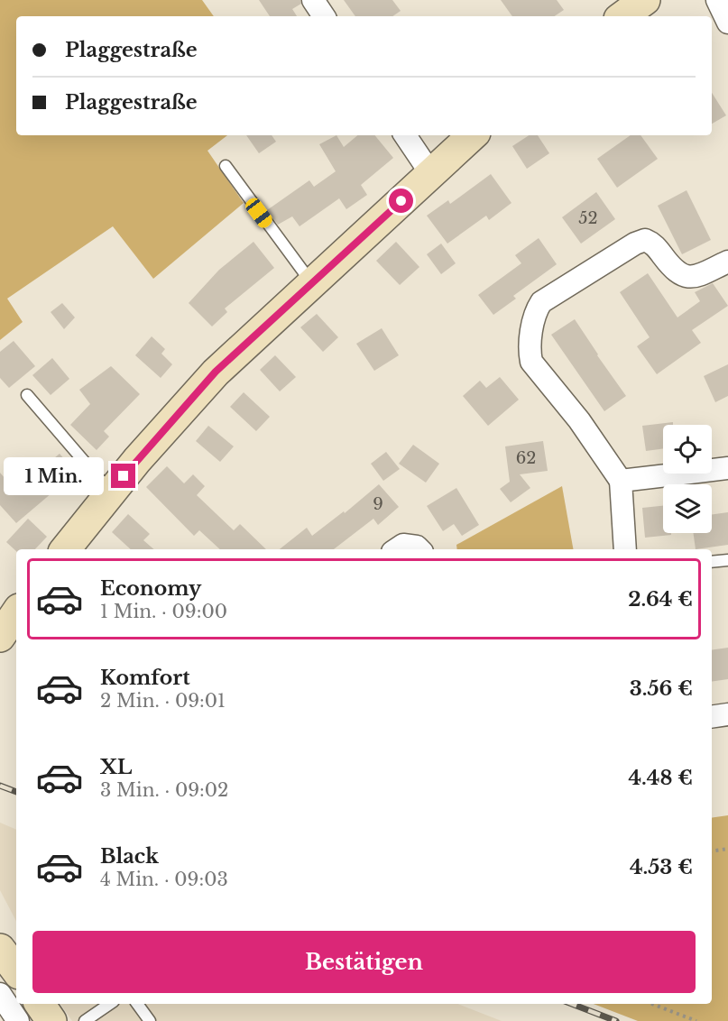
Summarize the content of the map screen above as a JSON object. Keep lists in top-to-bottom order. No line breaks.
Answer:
{"house_numbers":["52","62","9"],"page":{"banner":["Plaggestraße","Plaggestraße"],"bubble":"1 Min.","list":[{"name":"Economy","note":"1 Min. · 09:00","value":"2.64 €"},{"name":"Komfort","note":"2 Min. · 09:01","value":"3.56 €"},{"name":"XL","note":"3 Min. · 09:02","value":"4.48 €"},{"name":"Black","note":"4 Min. · 09:03","value":"4.53 €"}],"buttons":"Bestätigen"}}
